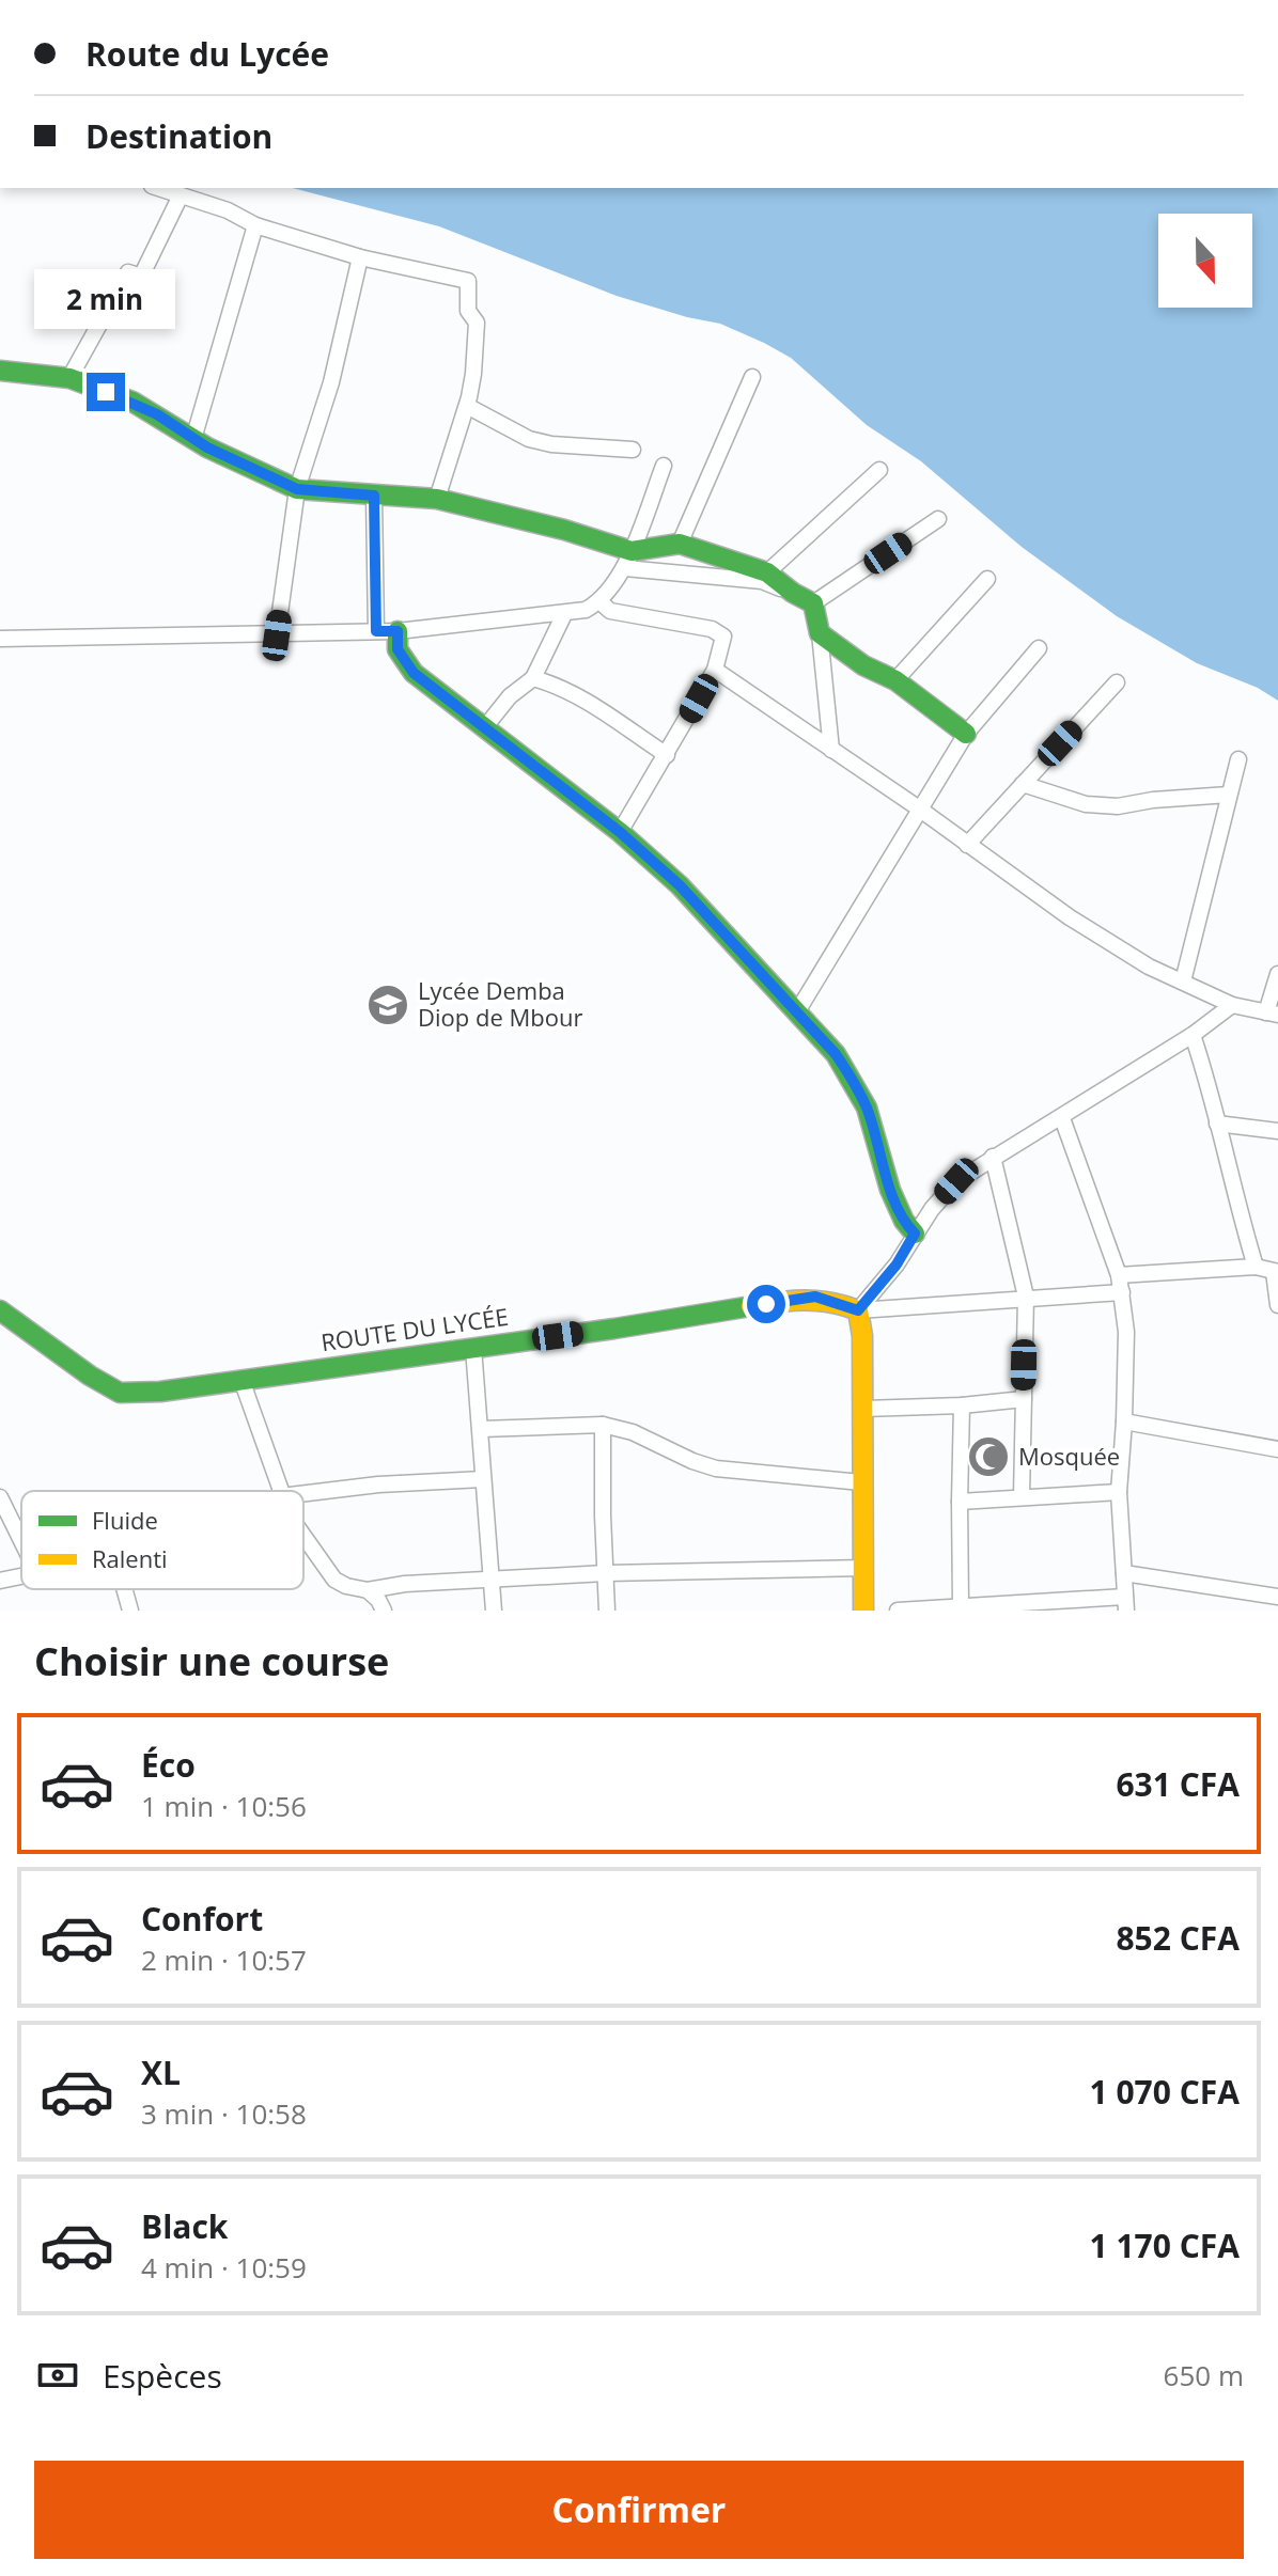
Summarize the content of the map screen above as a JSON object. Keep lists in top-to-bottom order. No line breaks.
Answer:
{"streets":{"street":["ROUTE DU LYCÉE"]},"places":{"school or university":["Lycée Demba Diop de Mbour"],"mosque":["Mosquée"]},"legend":["Fluide","Ralenti"],"north":"bottom","page":{"banner":["Route du Lycée","Destination"],"bubble":"2 min","heading":"Choisir une course","list":[{"name":"Éco","note":"1 min · 10:56","value":"631 CFA"},{"name":"Confort","note":"2 min · 10:57","value":"852 CFA"},{"name":"XL","note":"3 min · 10:58","value":"1 070 CFA"},{"name":"Black","note":"4 min · 10:59","value":"1 170 CFA"}],"pay":["Espèces","650 m"],"buttons":"Confirmer"}}
